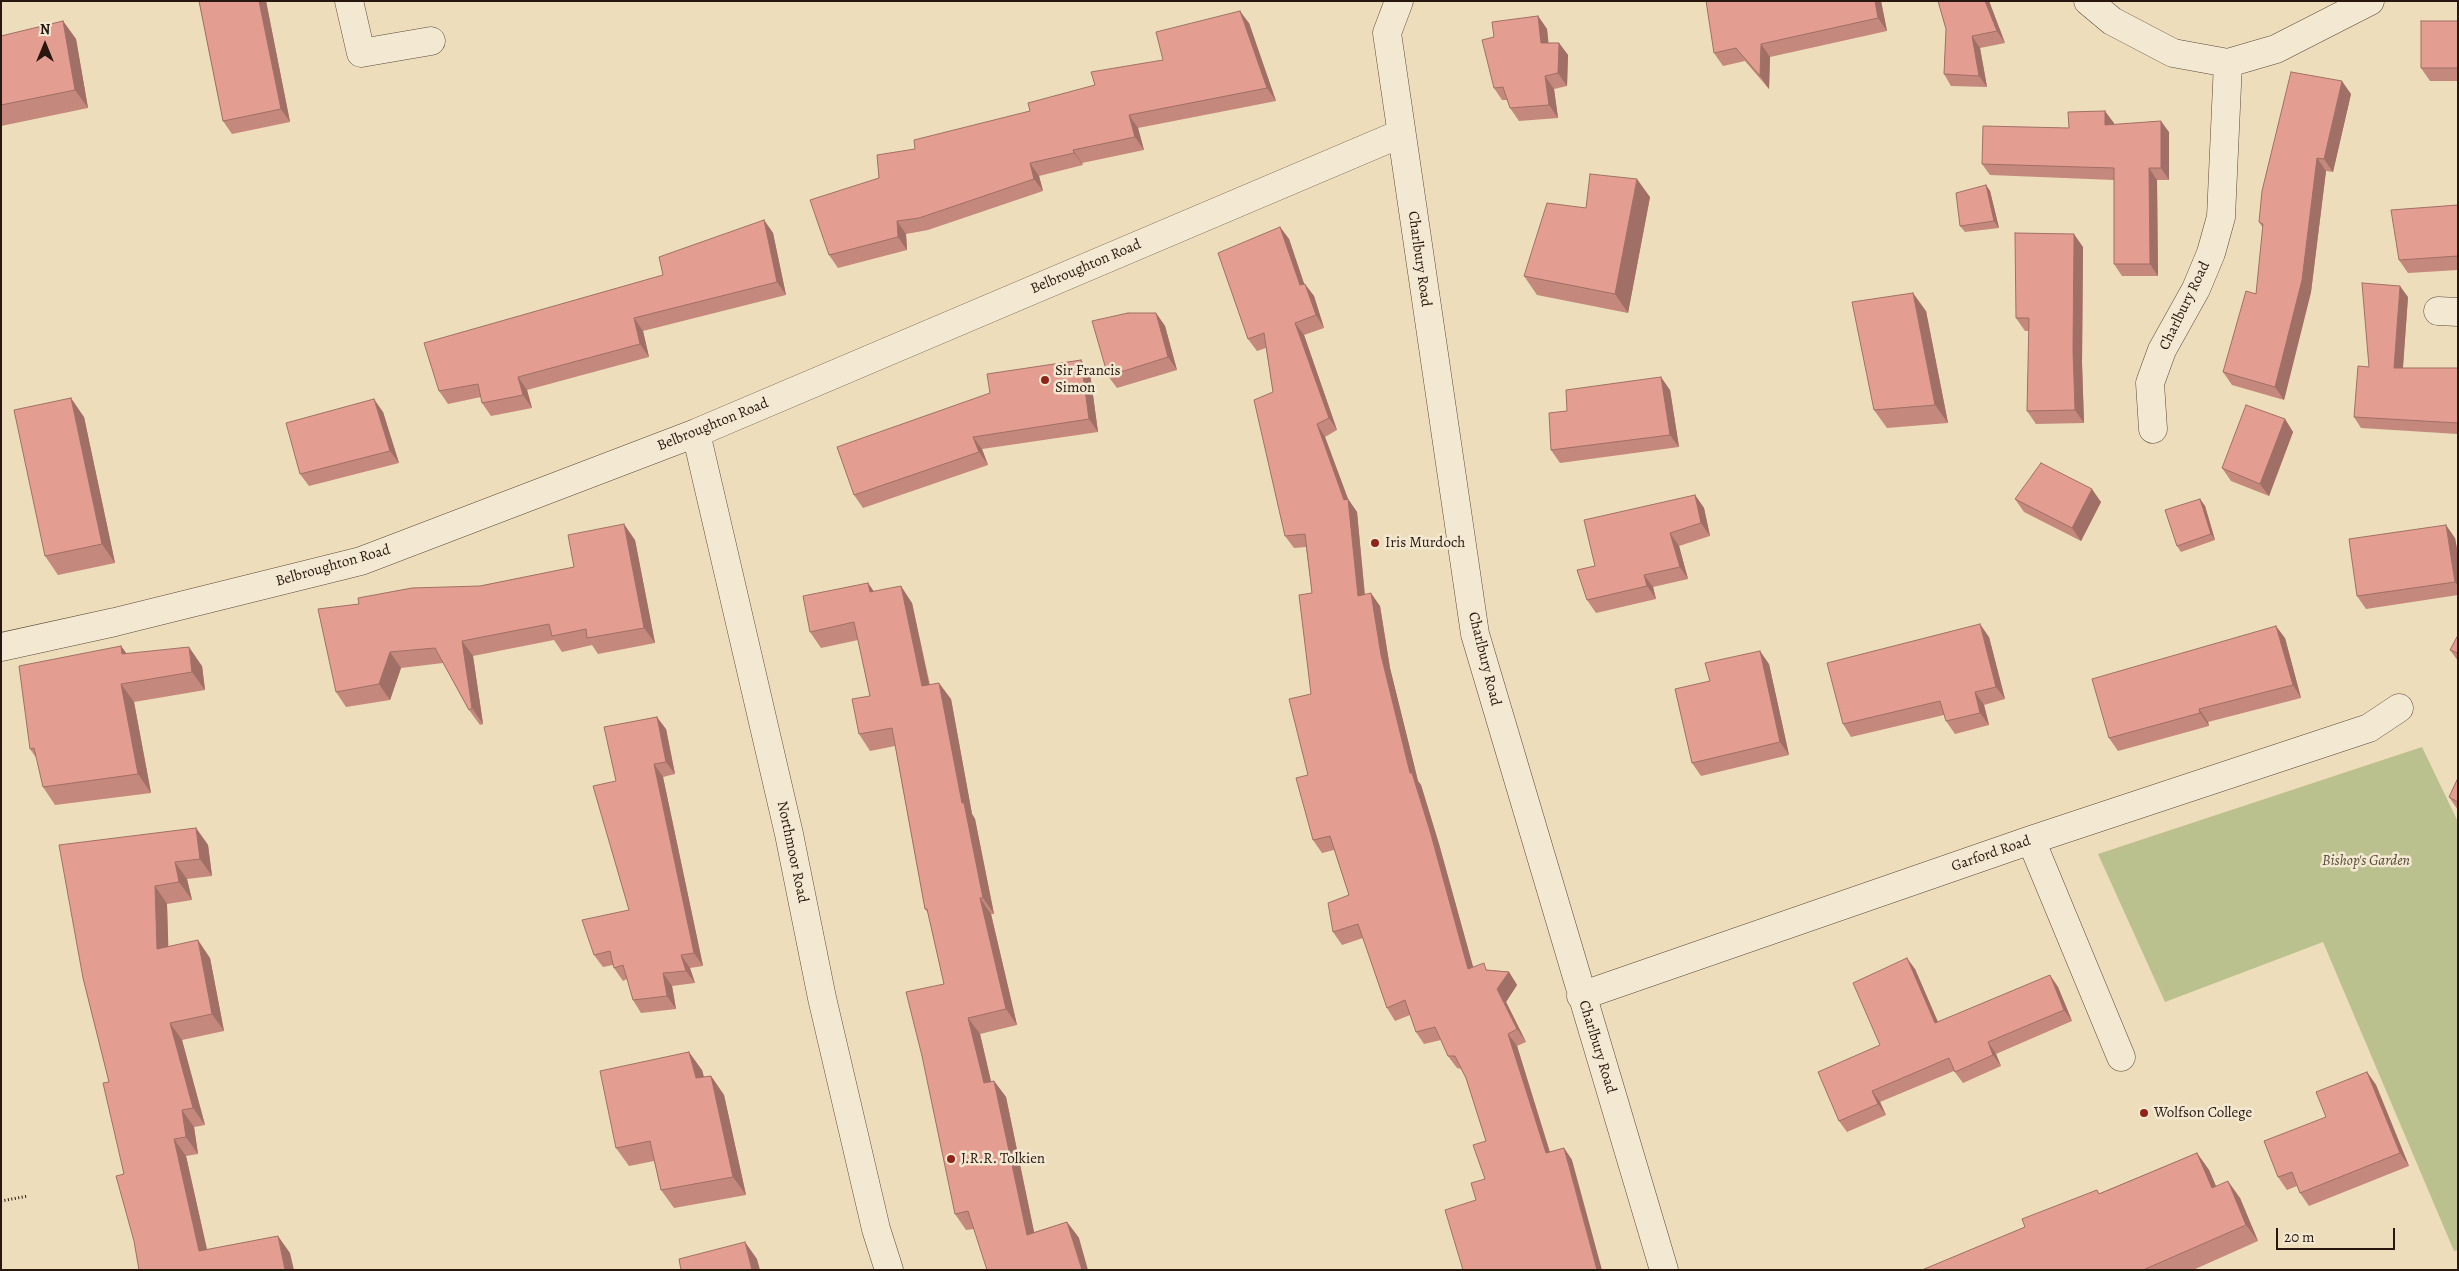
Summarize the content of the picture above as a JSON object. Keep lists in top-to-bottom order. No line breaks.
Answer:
{"streets":{"street":["Charlbury Road","Belbroughton Road","Northmoor Road","Garford Road"]},"crossings":[["Charlbury Road","Belbroughton Road"],["Charlbury Road","Garford Road"],["Belbroughton Road","Northmoor Road"]],"parks":["Bishop's Garden"],"places":["Sir Francis Simon","Iris Murdoch","Wolfson College","J.R.R. Tolkien"],"scale_bar":"20 m","north":"top"}
